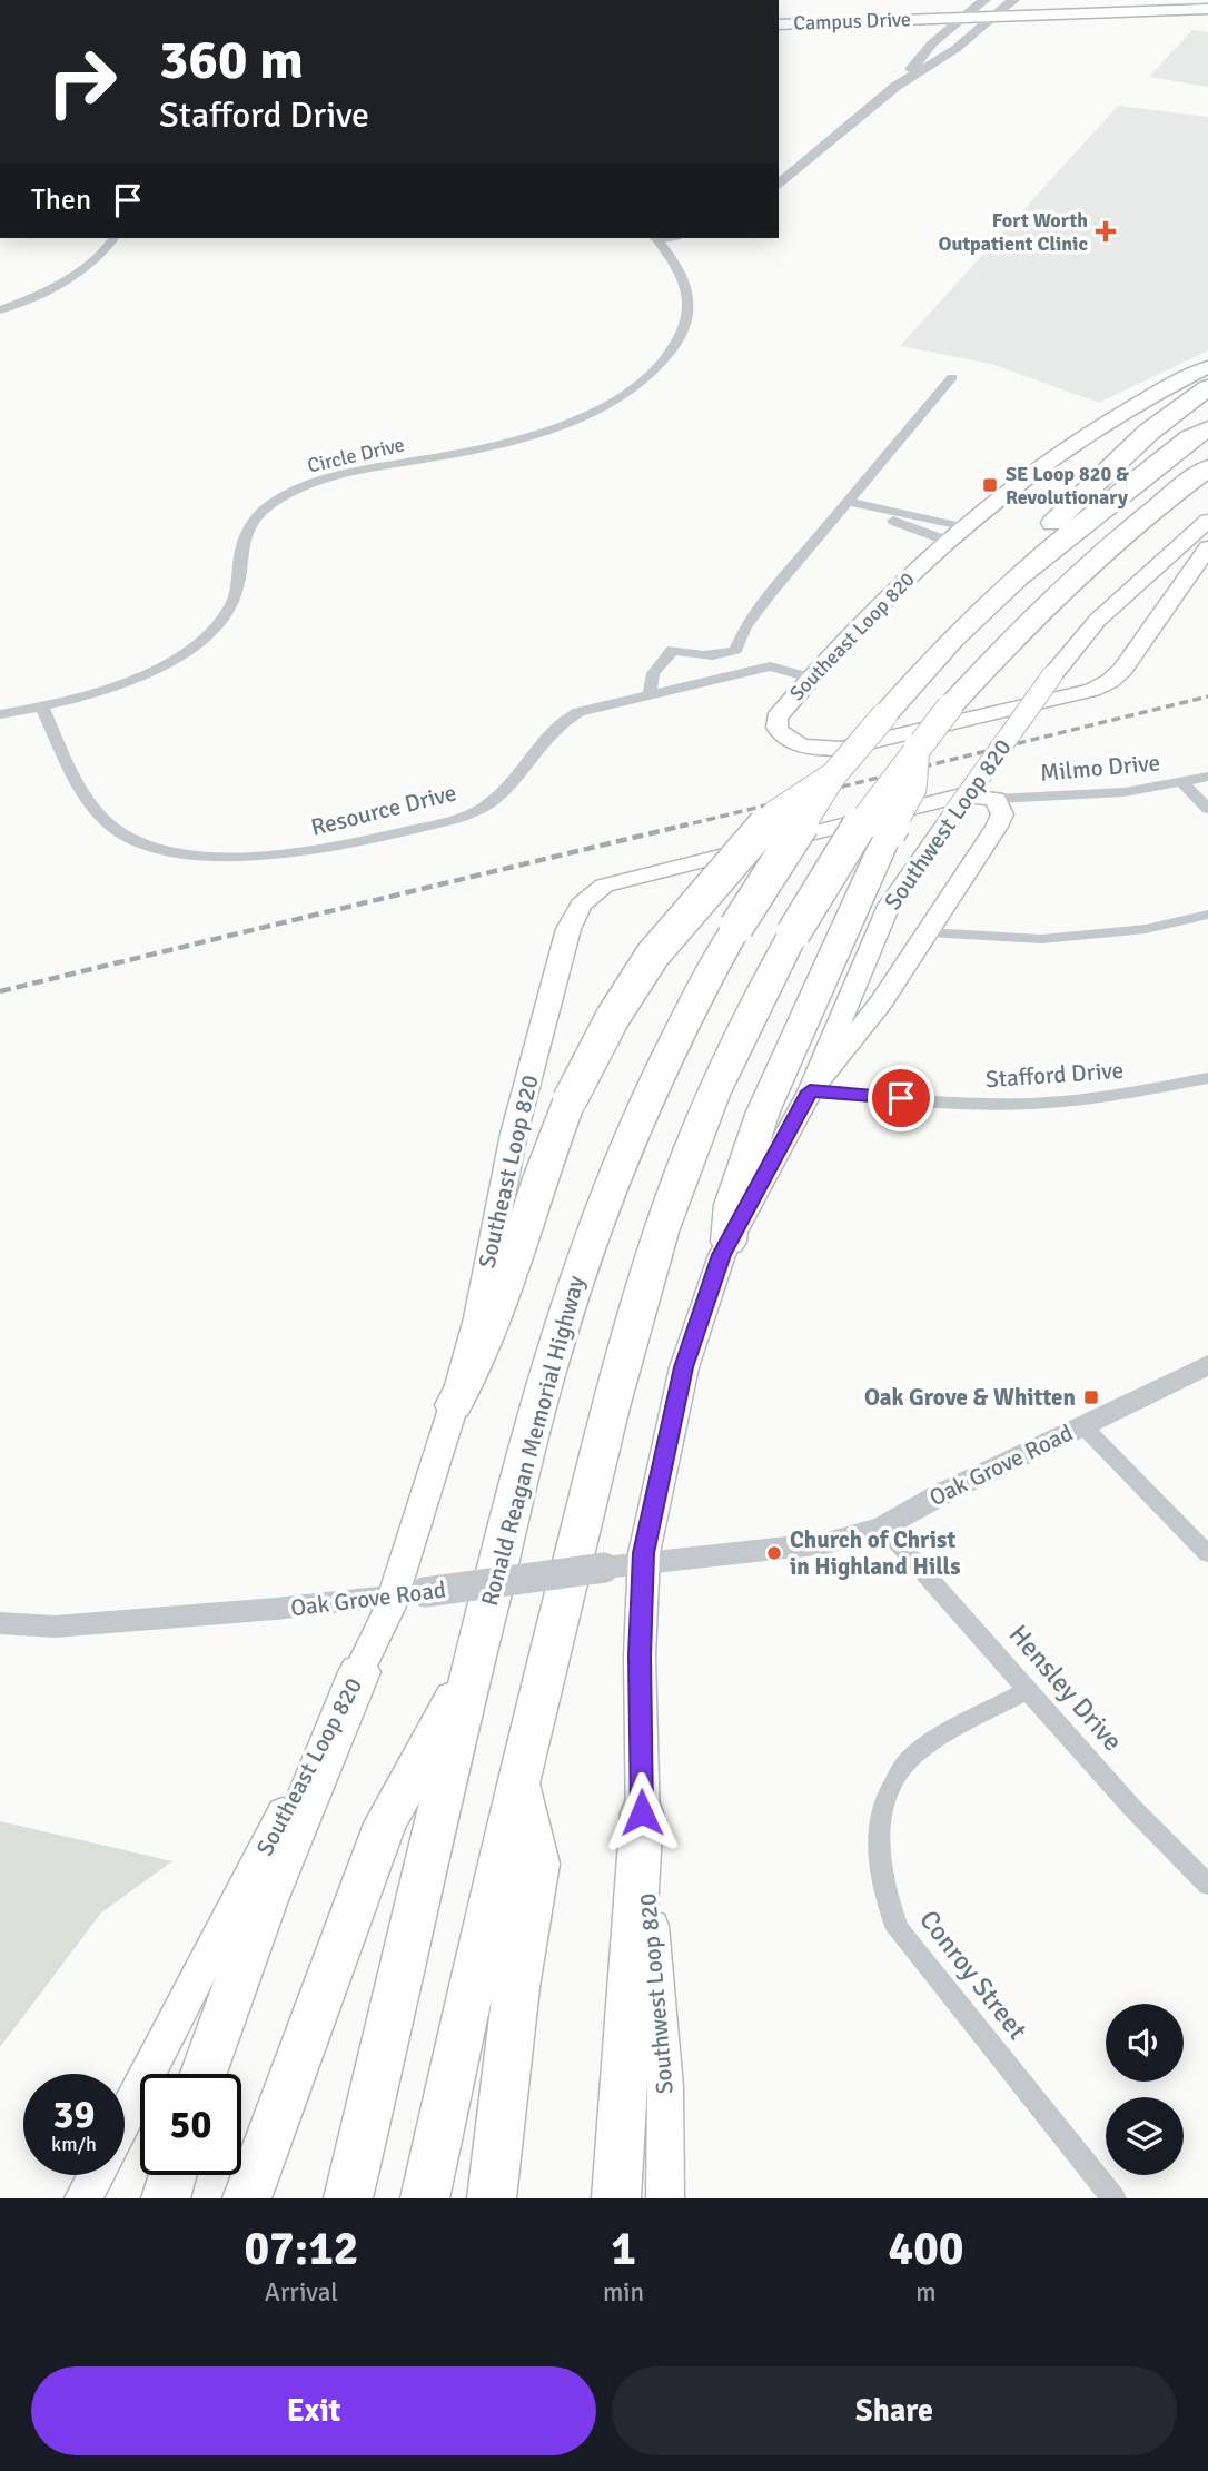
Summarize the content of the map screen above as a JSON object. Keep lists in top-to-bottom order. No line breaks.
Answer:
{"streets":{"highway":["Ronald Reagan Memorial Highway"],"main road":["Campus Drive","Southeast Loop 820","Southwest Loop 820"],"street":["Circle Drive","Milmo Drive","Resource Drive","Stafford Drive","Oak Grove Road","Hensley Drive","Conroy Street"]},"crossings":[["Circle Drive","Resource Drive"],["Southeast Loop 820","Milmo Drive"],["Southeast Loop 820","Resource Drive"],["Southeast Loop 820","Oak Grove Road"],["Southwest Loop 820","Stafford Drive"],["Southwest Loop 820","Oak Grove Road"],["Oak Grove Road","Hensley Drive"],["Hensley Drive","Conroy Street"]],"places":{"health":["Fort Worth Outpatient Clinic"],"transit":["SE Loop 820 & Revolutionary","Oak Grove & Whitten"],"other":["Church of Christ in Highland Hills"]},"page":{"turn":["360 m","Stafford Drive"],"then":"Then","speed":"39 km/h","limit":"50","eta":["07:12","Arrival","1","min","400","m"],"buttons":["Exit","Share"]}}
